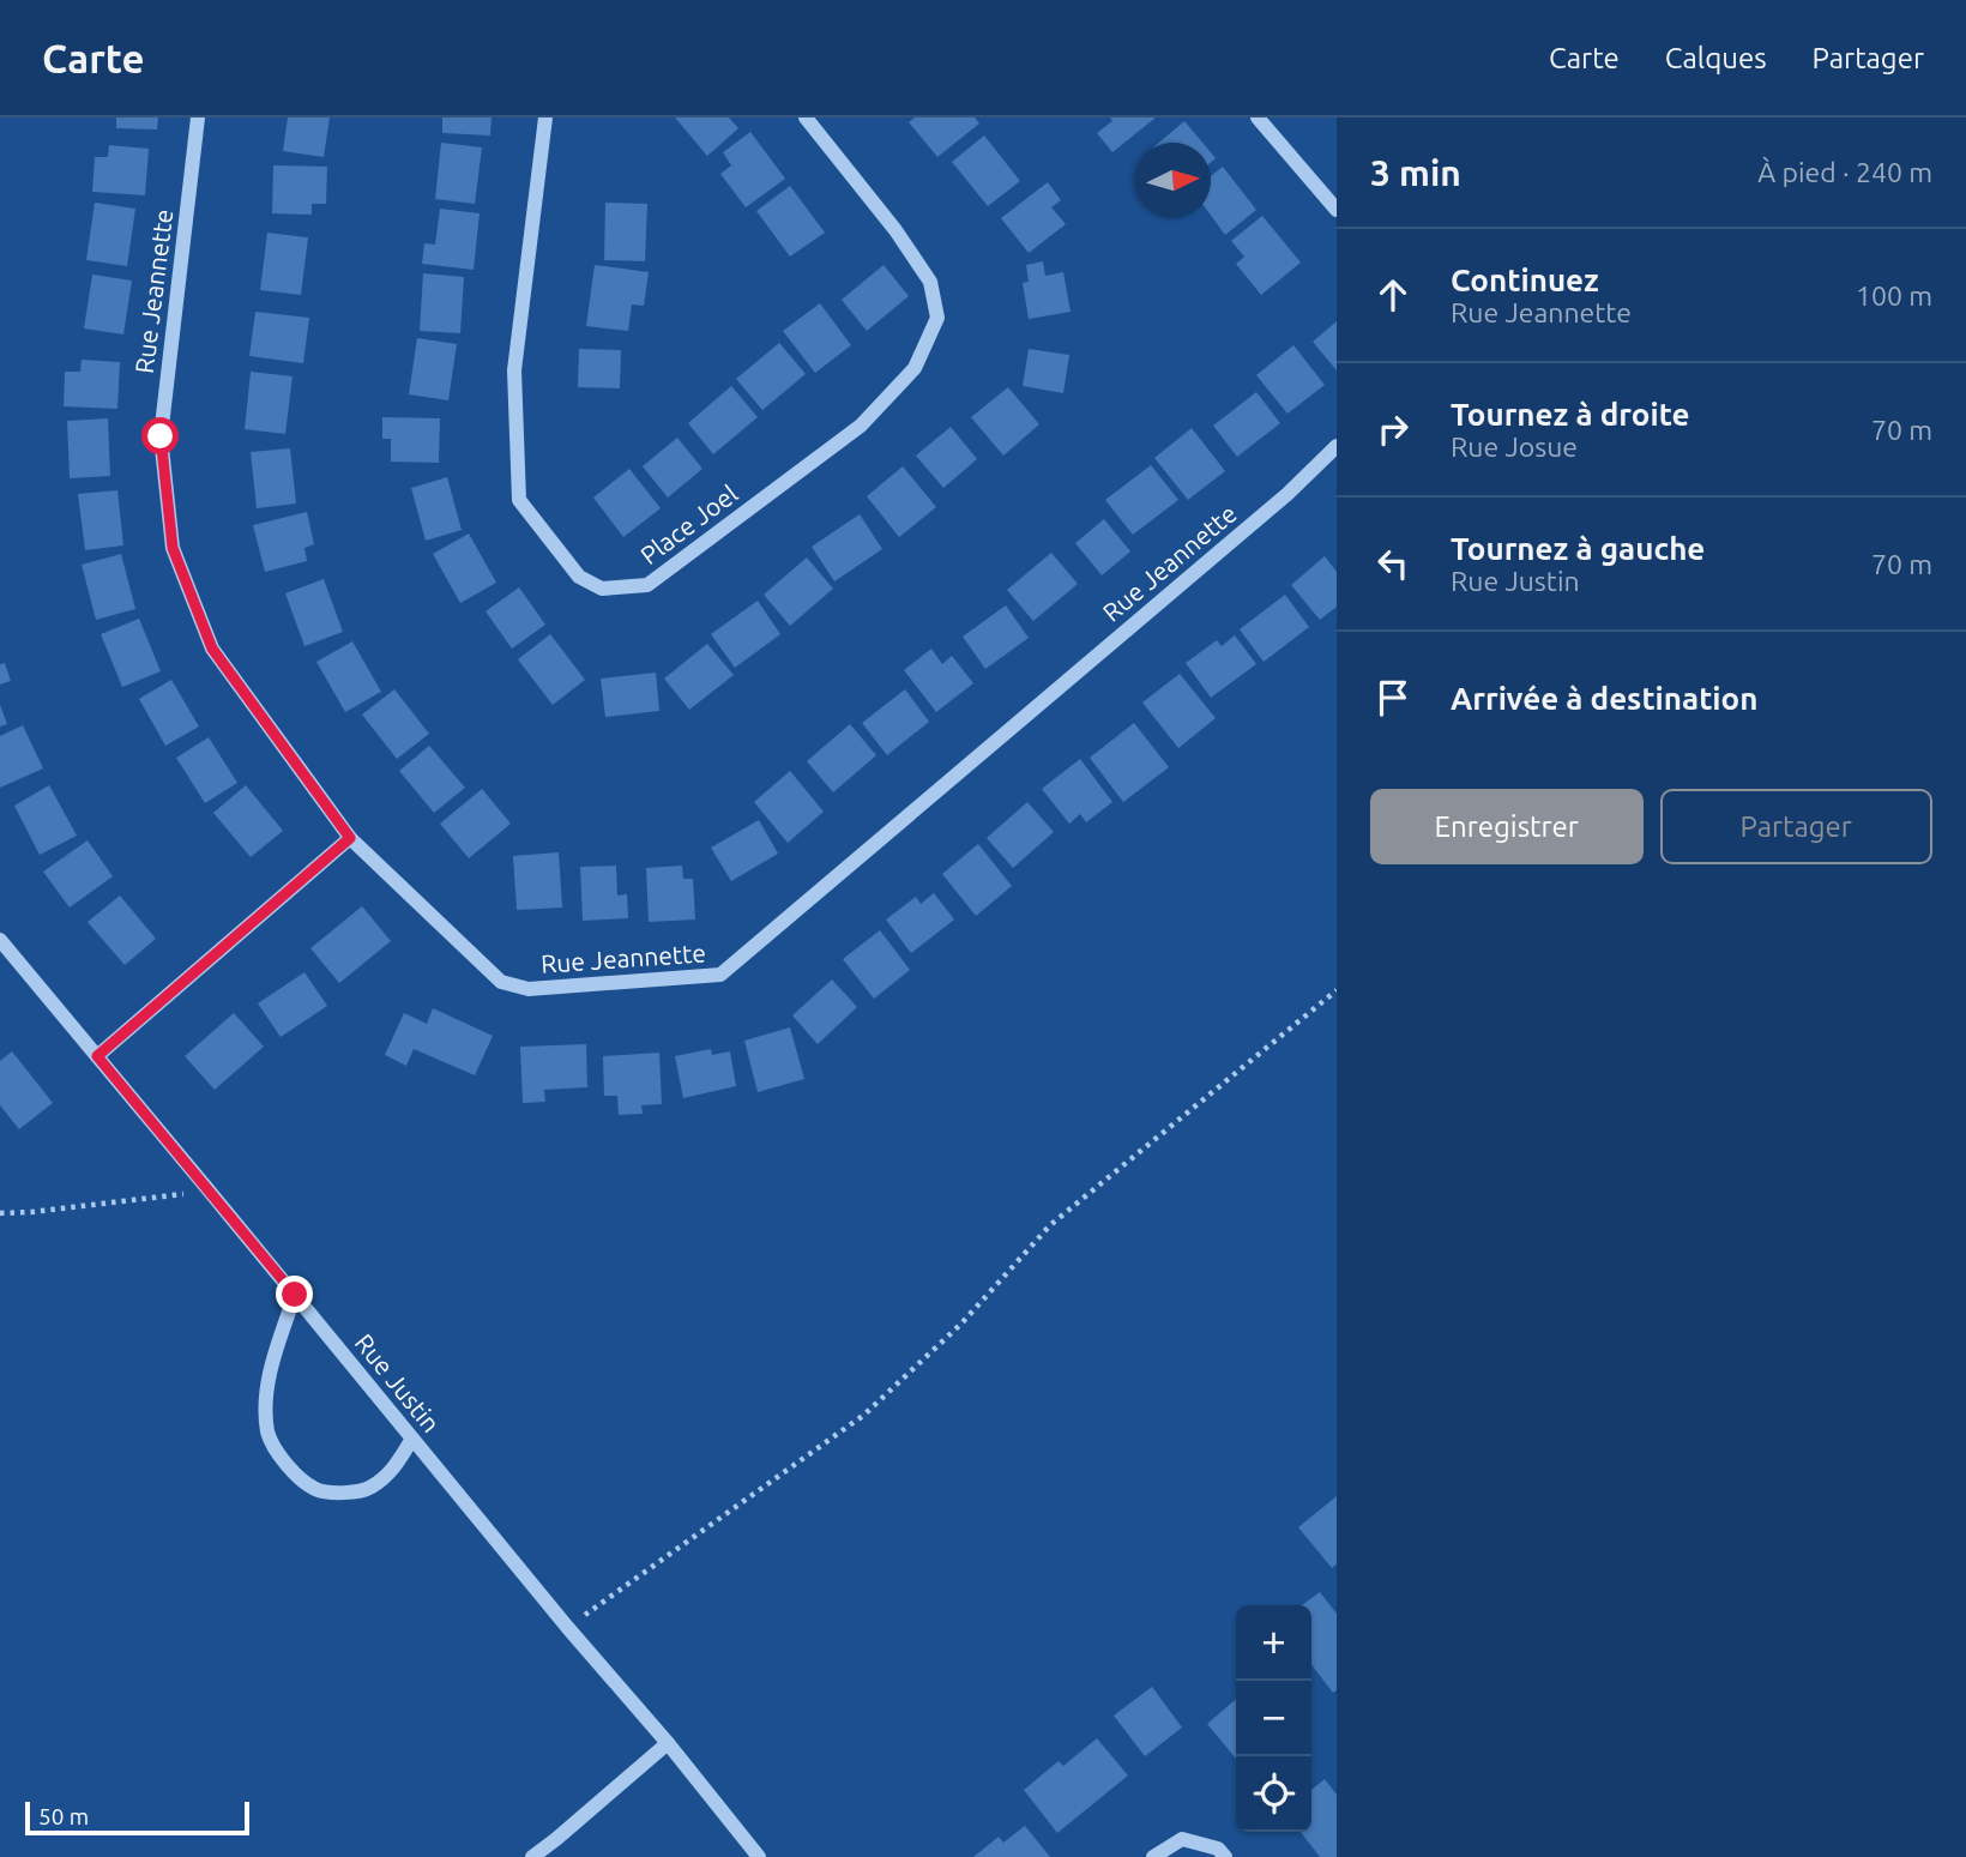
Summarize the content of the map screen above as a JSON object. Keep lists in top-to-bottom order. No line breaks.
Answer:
{"streets":{"street":["Rue Jeannette","Place Joel","Rue Justin"]},"scale_bar":"50 m","north":"right","page":{"header":"Carte","nav":["Carte","Calques","Partager"],"heading":["3 min","À pied · 240 m"],"list":[["Continuez","Rue Jeannette","100 m"],["Tournez à droite","Rue Josue","70 m"],["Tournez à gauche","Rue Justin","70 m"],"Arrivée à destination"],"buttons":["Enregistrer","Partager"],"map_buttons":["+","−"],"scale":"50 m"}}
